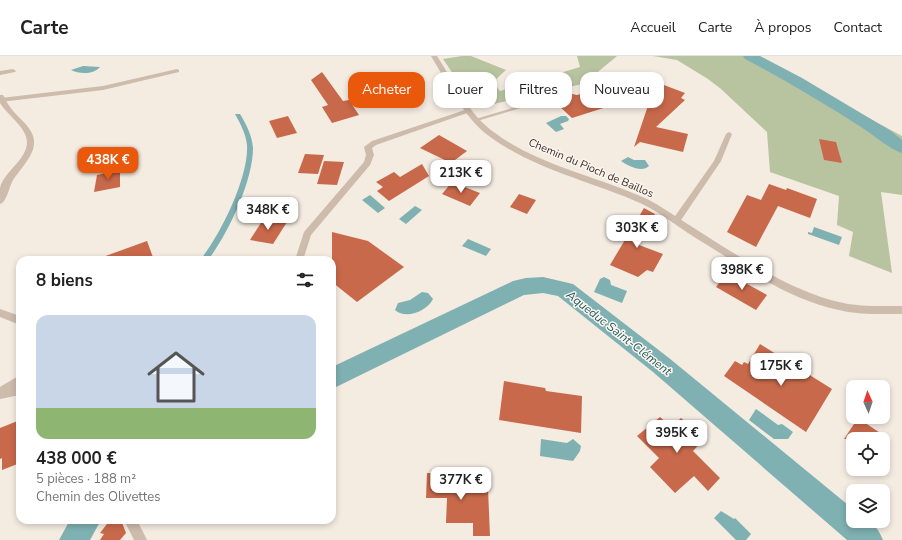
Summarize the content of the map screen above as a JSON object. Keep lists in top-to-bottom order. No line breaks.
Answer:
{"streets":{"street":["Chemin du Pioch de Baillos"]},"water":["Aqueduc Saint-Clément"],"north":"top","page":{"header":"Carte","nav":["Accueil","Carte","À propos","Contact"],"chip":["Acheter","Louer","Filtres","Nouveau"],"price":["438K €","213K €","348K €","303K €","398K €","175K €","395K €","377K €"],"heading":"8 biens","list":[{"name":"438 000 €","note":"5 pièces · 188 m² · Chemin des Olivettes"}]}}
